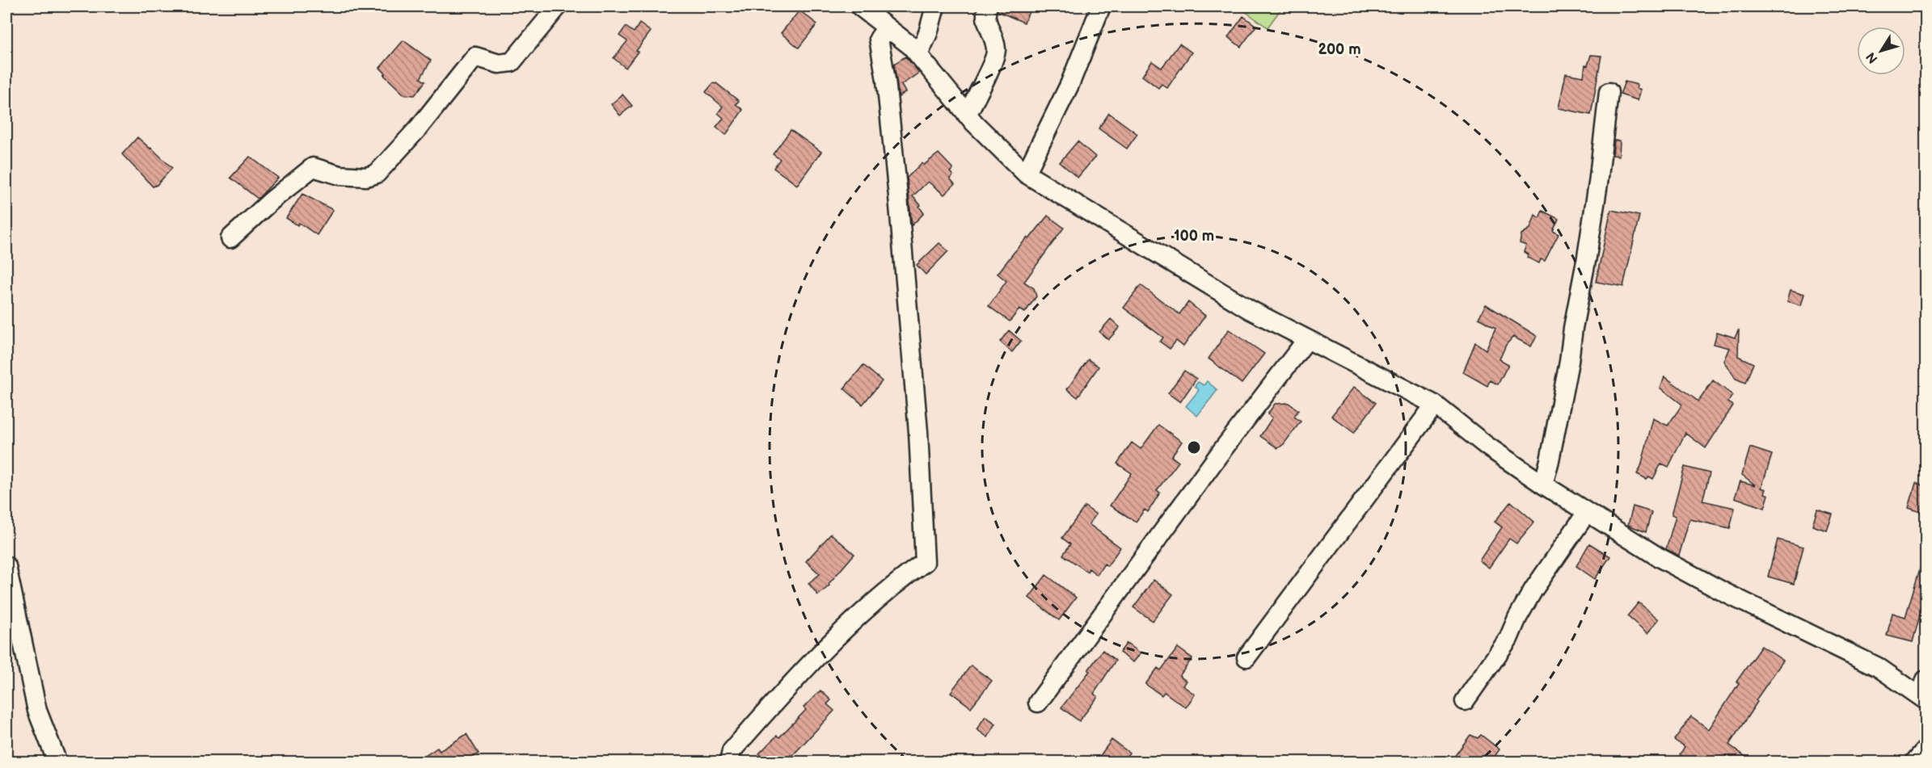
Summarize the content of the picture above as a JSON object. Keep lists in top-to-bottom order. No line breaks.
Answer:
{"north":"bottom left","rings":["200 m","100 m"]}
